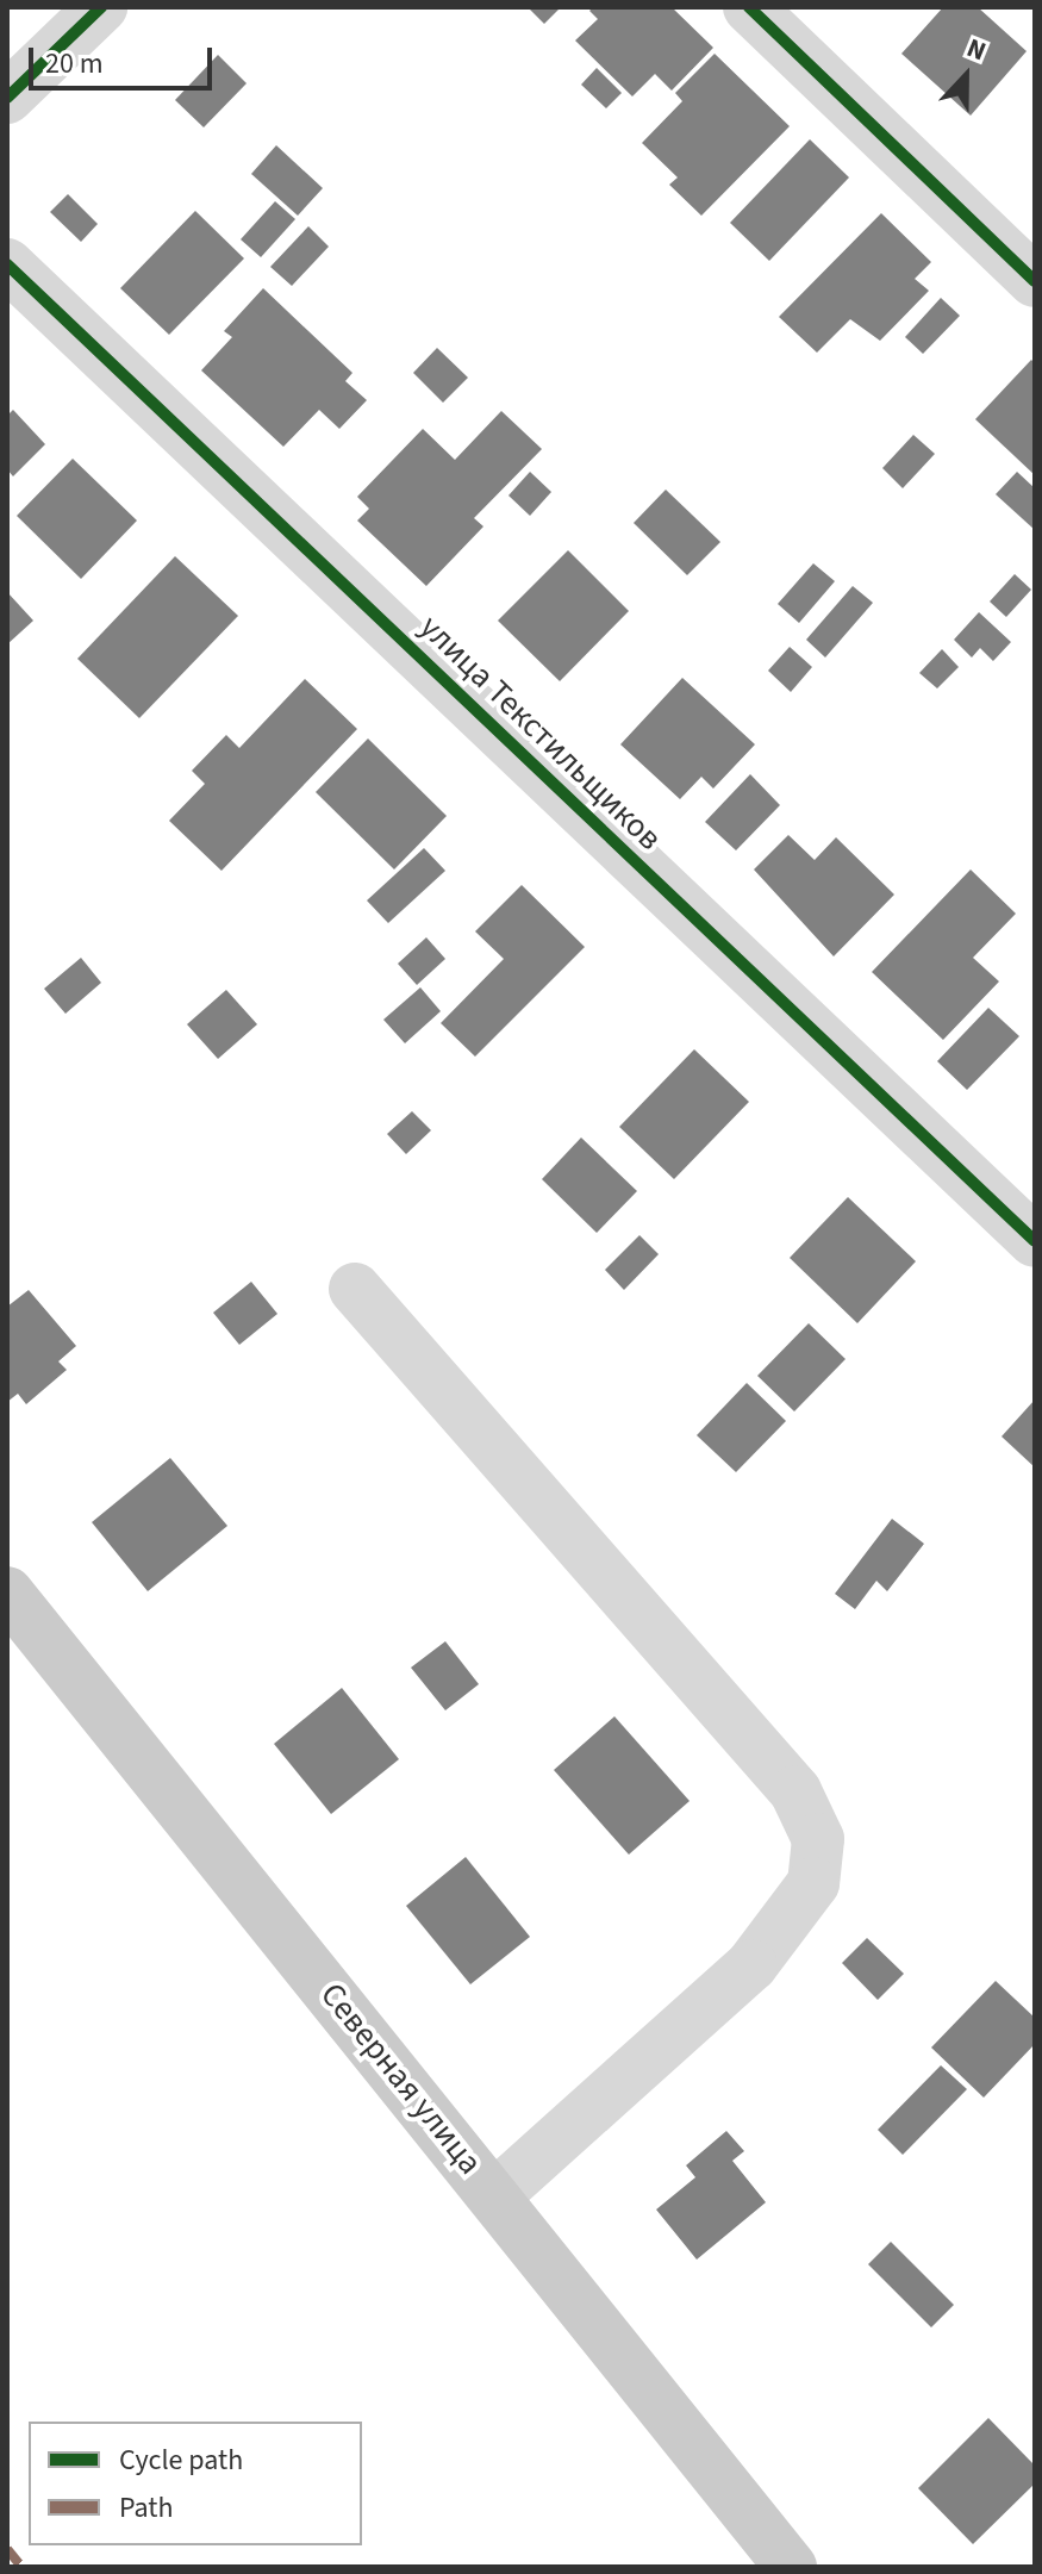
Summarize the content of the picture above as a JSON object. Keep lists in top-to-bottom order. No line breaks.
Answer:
{"streets":{"main road":["Северная улица"],"street":["улица Текстильщиков"]},"legend":["Cycle path","Path"],"scale_bar":"20 m","north":"top"}
